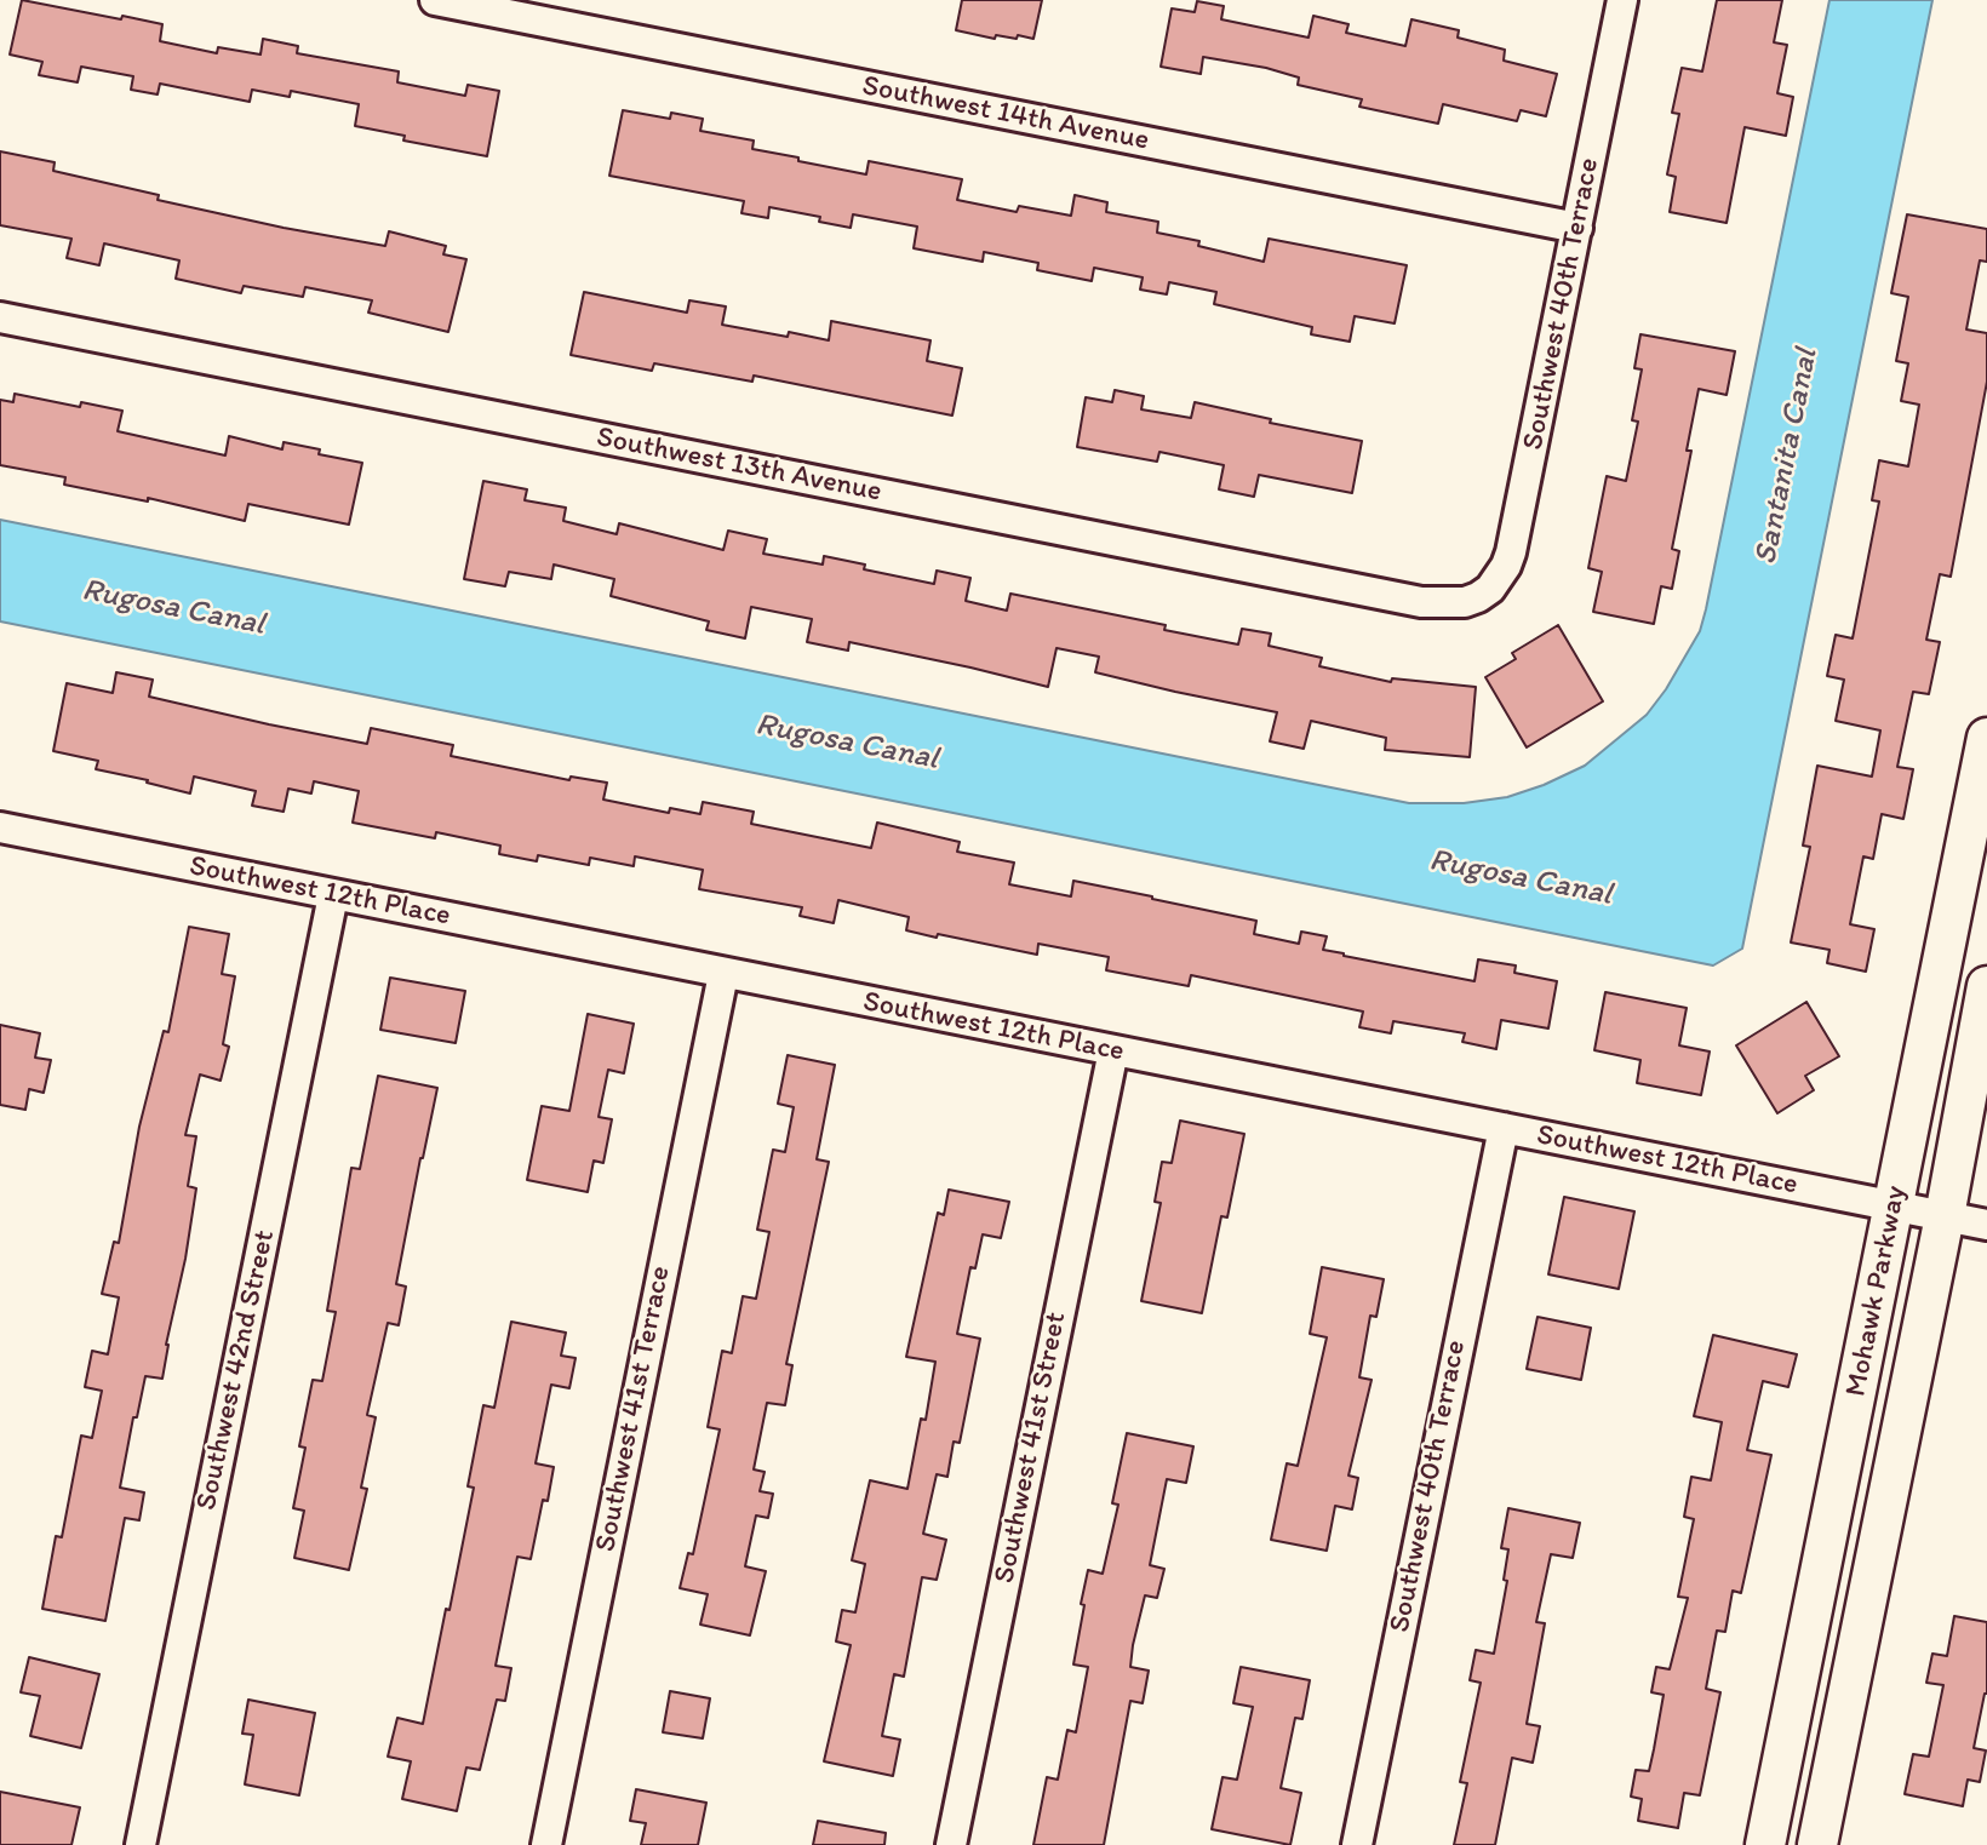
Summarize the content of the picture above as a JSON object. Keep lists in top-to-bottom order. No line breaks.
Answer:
{"streets":{"street":["Southwest 14th Avenue","Southwest 40th Terrace","Southwest 13th Avenue","Southwest 12th Place","Mohawk Parkway","Southwest 42nd Street","Southwest 41st Terrace","Southwest 41st Street"]},"crossings":[["Southwest 14th Avenue","Southwest 40th Terrace"],["Southwest 40th Terrace","Southwest 13th Avenue"],["Southwest 40th Terrace","Southwest 12th Place"],["Southwest 12th Place","Mohawk Parkway"],["Southwest 12th Place","Southwest 42nd Street"],["Southwest 12th Place","Southwest 41st Terrace"],["Southwest 12th Place","Southwest 41st Street"]],"water":["Santanita Canal","Rugosa Canal"]}
